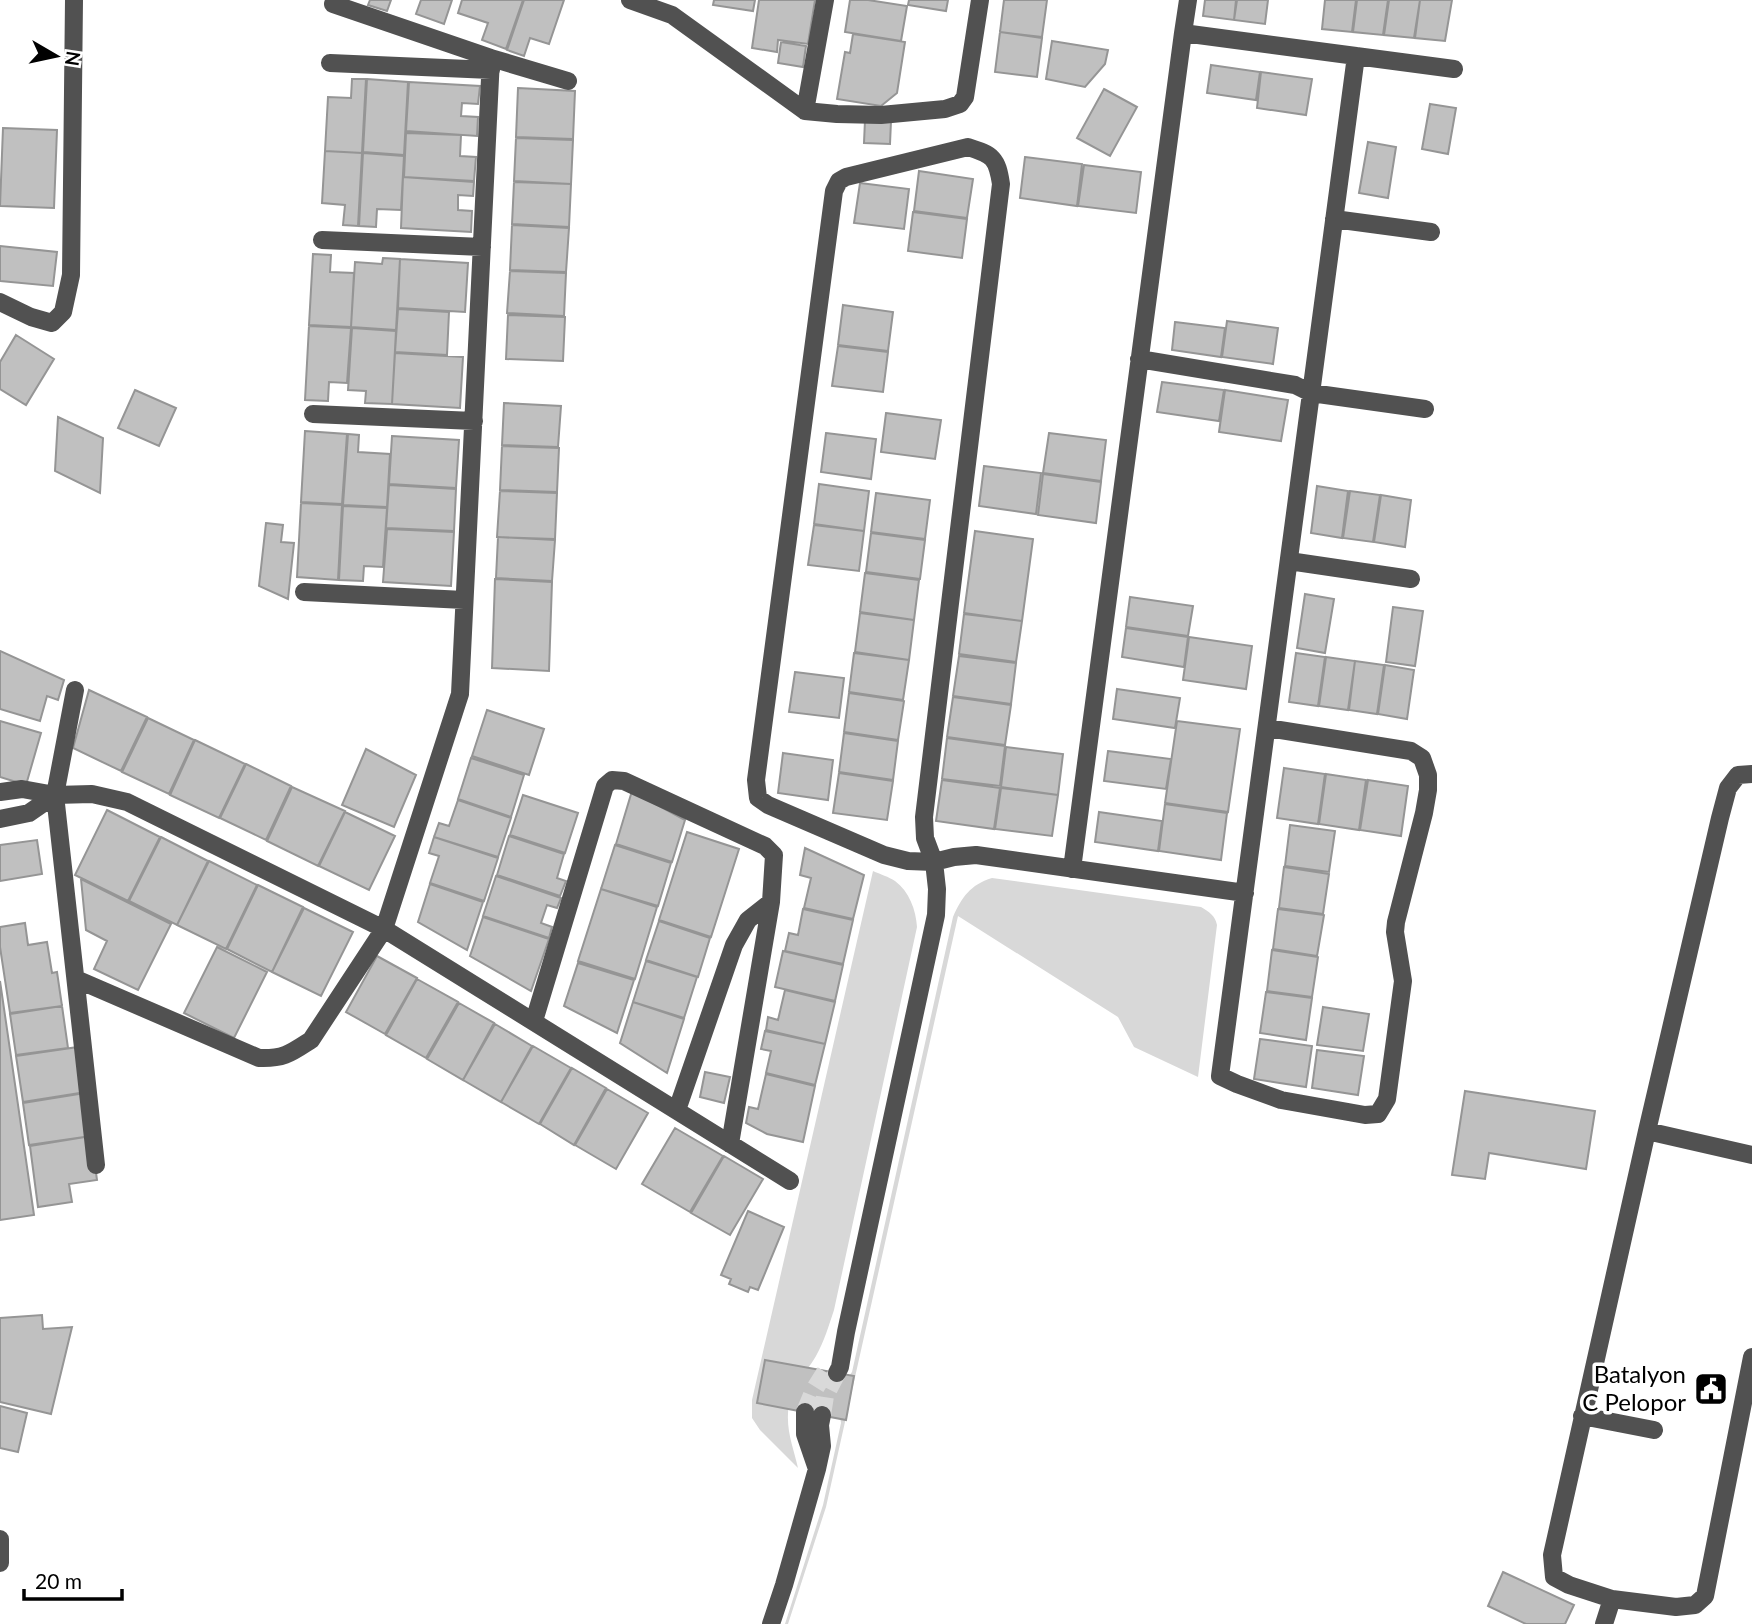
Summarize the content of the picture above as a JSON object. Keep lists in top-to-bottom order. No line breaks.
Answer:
{"places":{"public building":["Batalyon C Pelopor"]},"scale_bar":"20 m","north":"right"}
